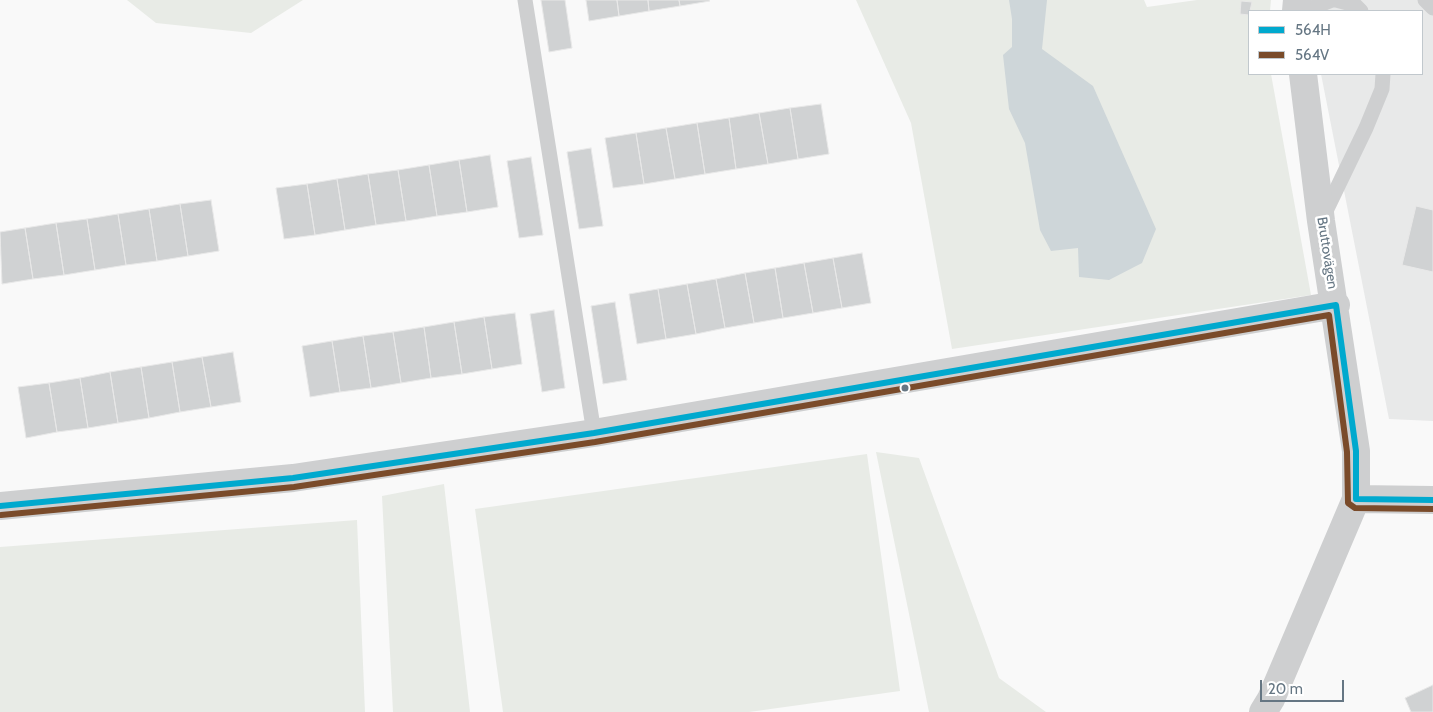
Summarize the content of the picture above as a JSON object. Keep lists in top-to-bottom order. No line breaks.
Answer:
{"streets":{"street":["Bruttovägen"]},"lines":["transit line 564H","transit line 564V"],"legend":["564H","564V"],"scale_bar":"20 m"}
